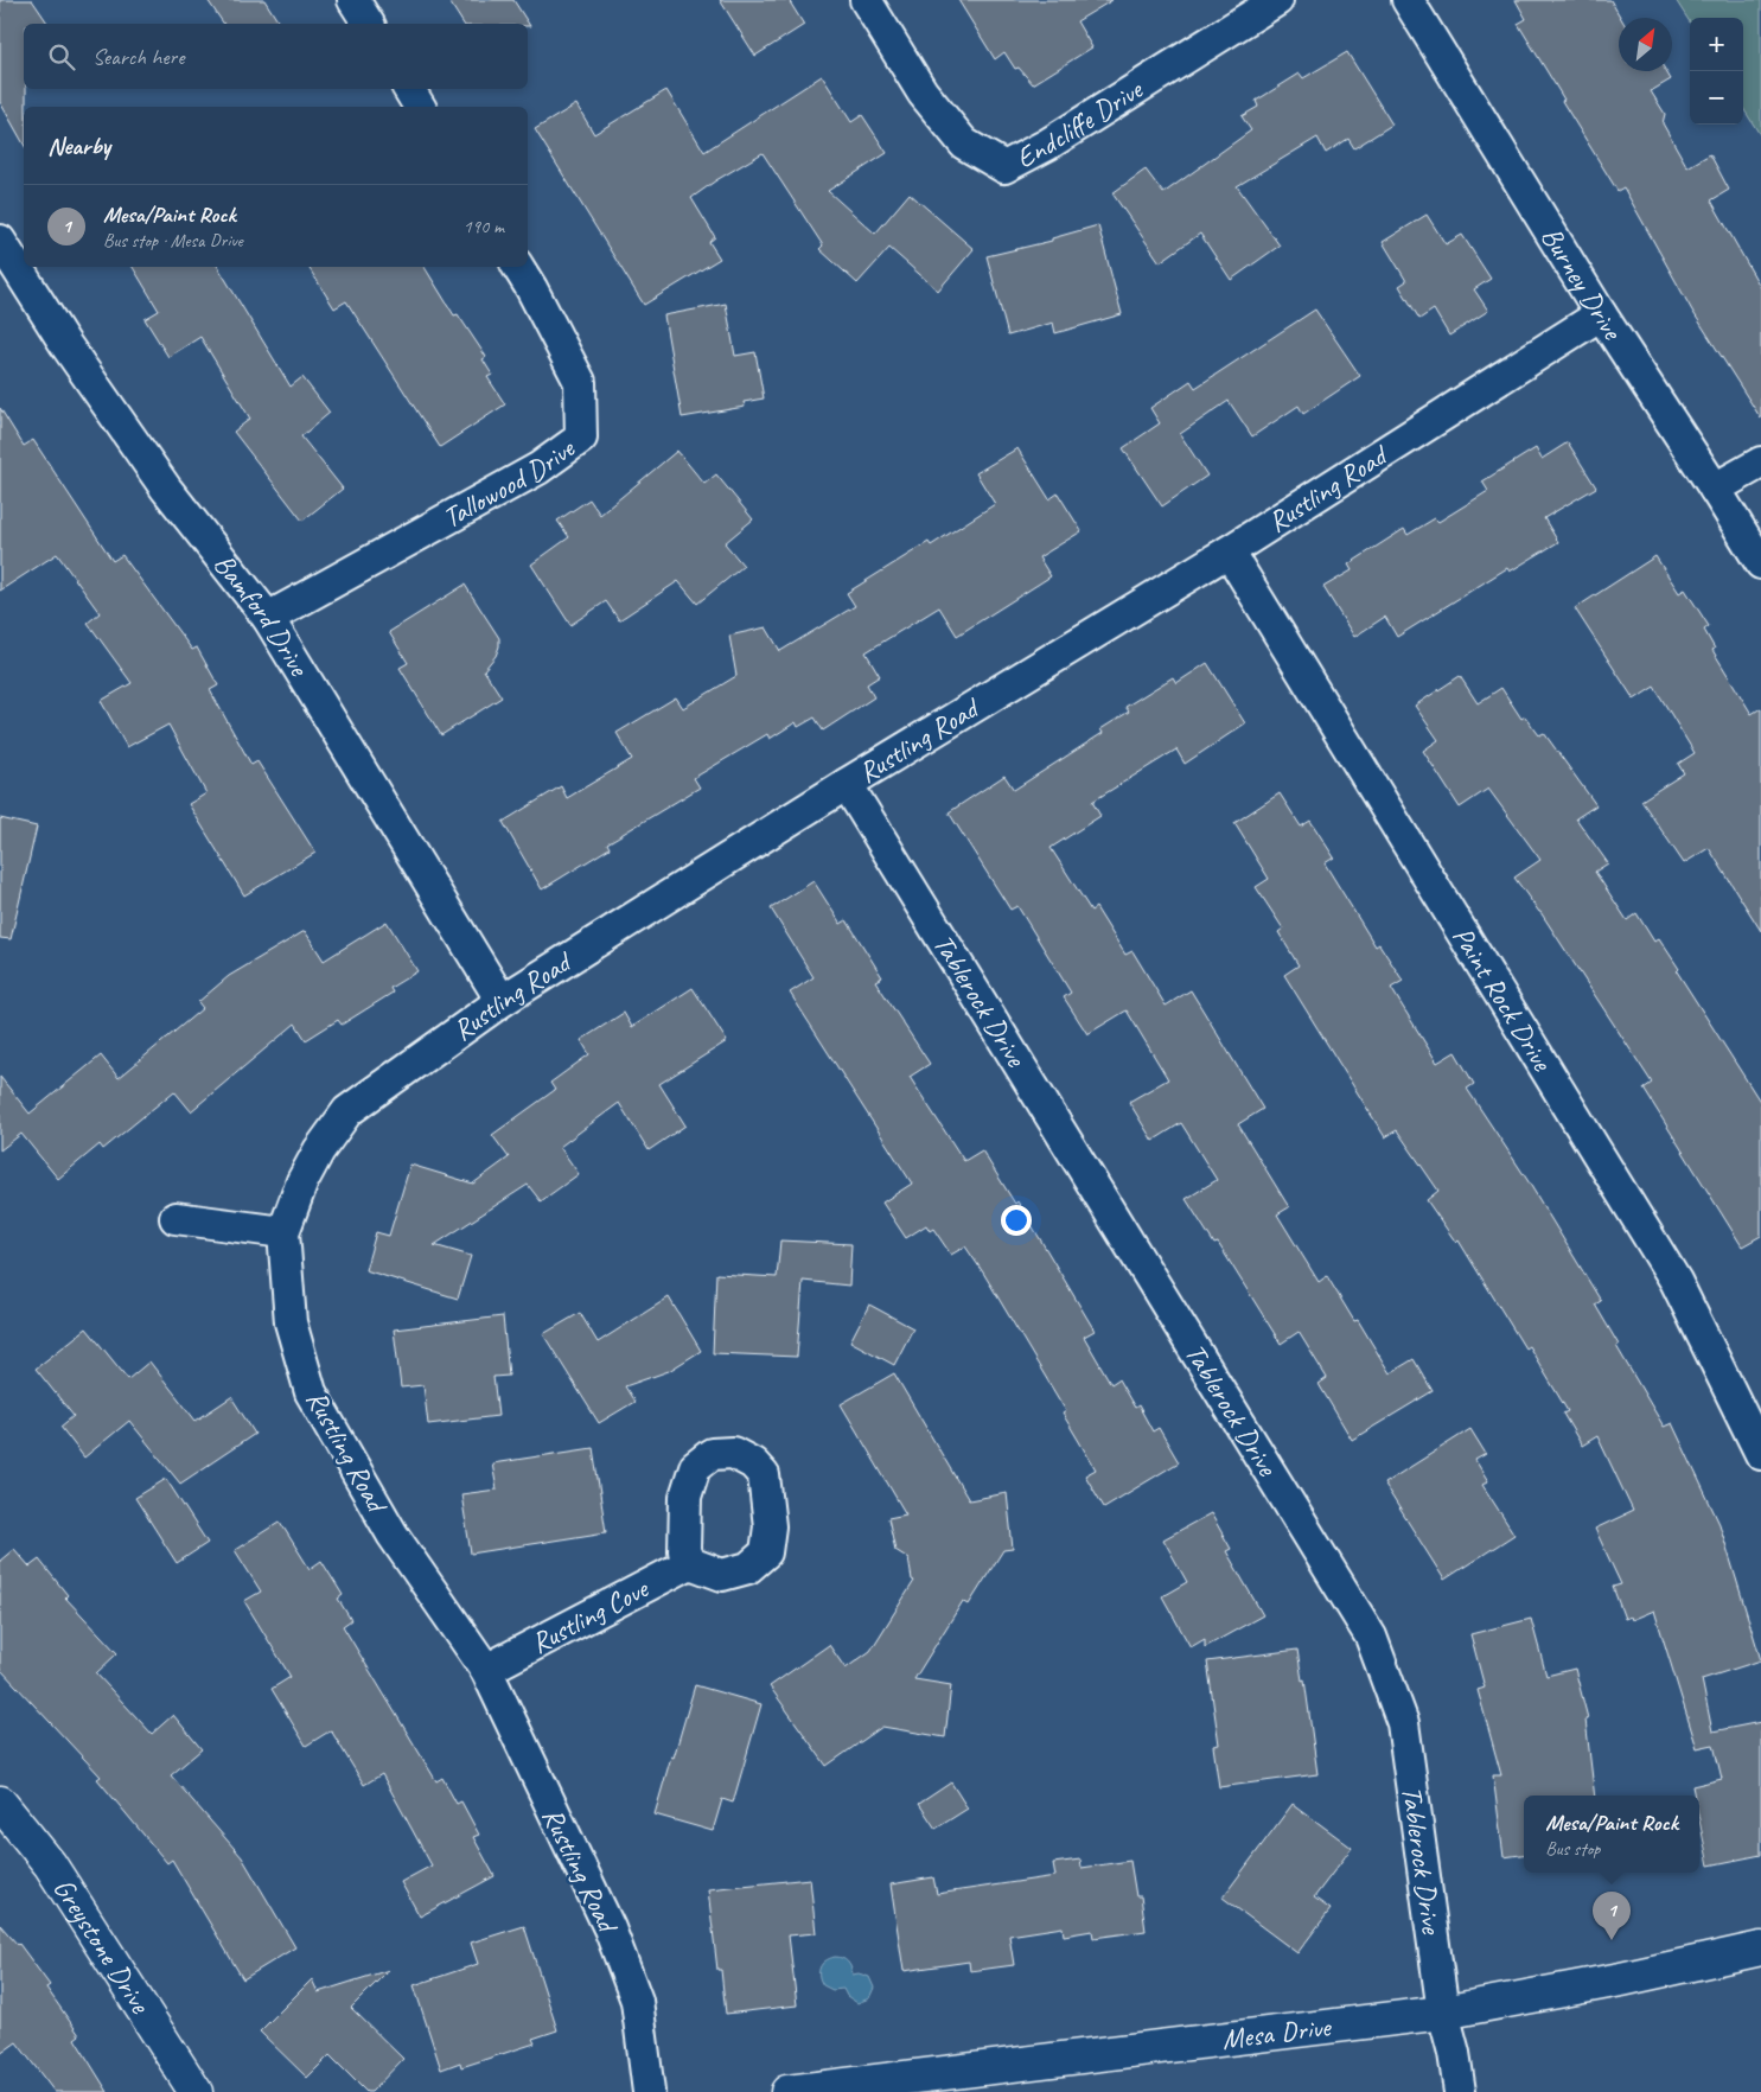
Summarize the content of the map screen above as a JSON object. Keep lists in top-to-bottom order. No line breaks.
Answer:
{"streets":{"street":["Endcliffe Drive","Burney Drive","Tallowood Drive","Rustling Road","Bamford Drive","Paint Rock Drive","Tablerock Drive","Rustling Cove","Greystone Drive","Mesa Drive"]},"crossings":[["Burney Drive","Rustling Road"],["Tallowood Drive","Bamford Drive"],["Rustling Road","Bamford Drive"],["Rustling Road","Paint Rock Drive"],["Rustling Road","Tablerock Drive"],["Rustling Road","Rustling Cove"],["Tablerock Drive","Mesa Drive"]],"north":"top right","page":{"map_buttons":["+","−"],"search":"Search here","heading":"Nearby","list":[{"mark":"1","name":"Mesa/Paint Rock","note":"Bus stop · Mesa Drive","value":"190 m"}],"popup":["Mesa/Paint Rock","Bus stop"],"pins":"1"}}
